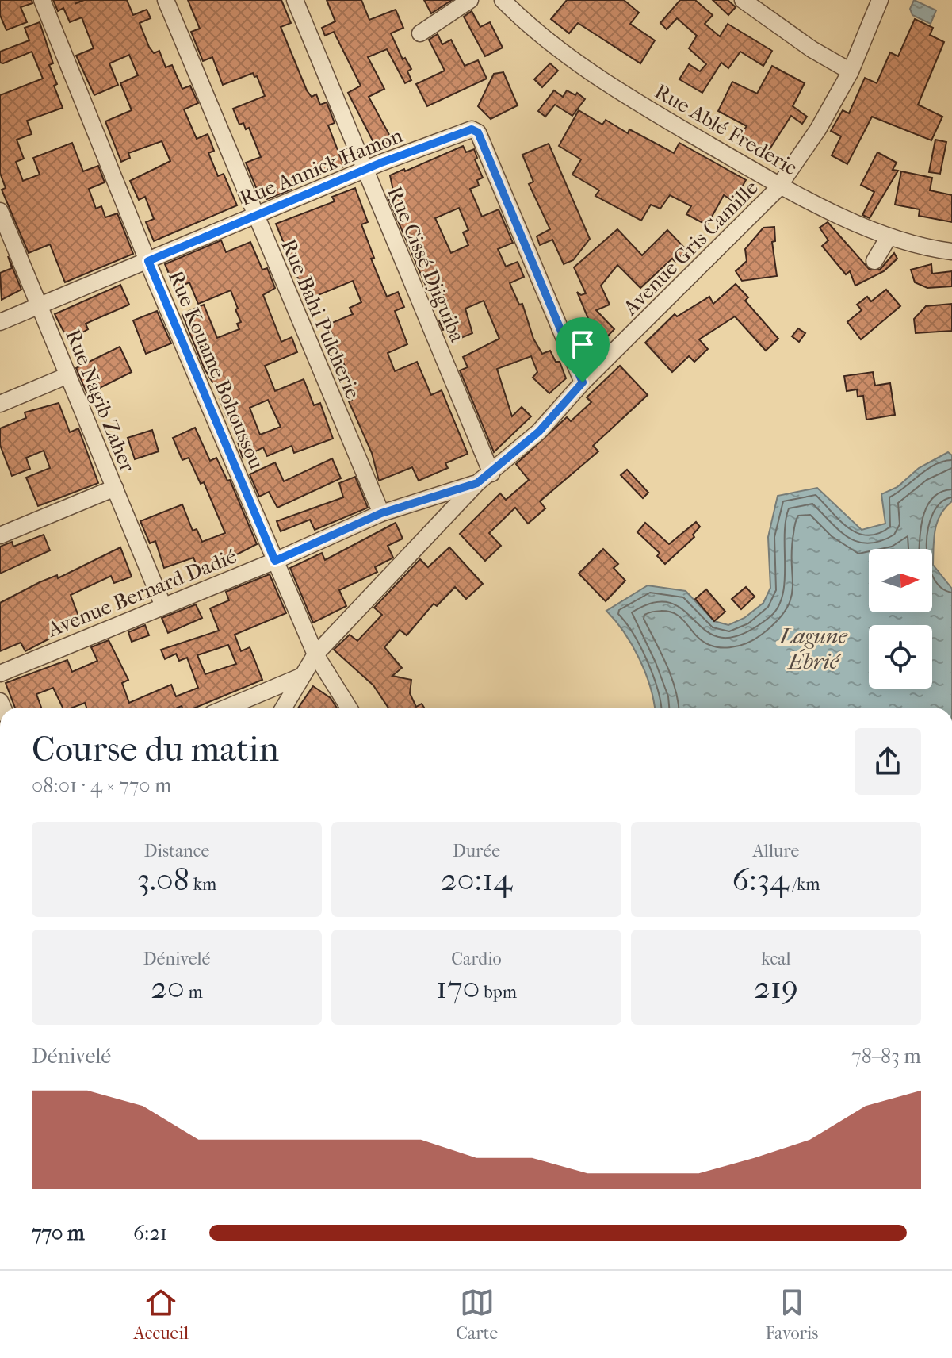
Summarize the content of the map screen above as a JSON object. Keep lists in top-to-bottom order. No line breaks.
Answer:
{"streets":{"street":["Rue Ablé Frederic","Rue Annick Hamon","Avenue Gris Camille","Rue Cissé Djiguiba","Rue Bahi Pulcherie","Rue Kouame Bohoussou","Rue Nagib Zaher","Avenue Bernard Dadié"]},"crossings":[["Rue Ablé Frederic","Avenue Gris Camille"],["Rue Annick Hamon","Avenue Gris Camille"],["Rue Annick Hamon","Rue Cissé Djiguiba"],["Rue Annick Hamon","Rue Bahi Pulcherie"],["Rue Annick Hamon","Rue Kouame Bohoussou"],["Rue Annick Hamon","Rue Nagib Zaher"],["Avenue Gris Camille","Rue Cissé Djiguiba"],["Avenue Gris Camille","Rue Kouame Bohoussou"],["Avenue Gris Camille","Avenue Bernard Dadié"],["Rue Bahi Pulcherie","Avenue Bernard Dadié"],["Rue Kouame Bohoussou","Avenue Bernard Dadié"],["Rue Nagib Zaher","Avenue Bernard Dadié"]],"water":["Lagune Ébrié"],"north":"right","page":{"heading":["Course du matin","08:01 · 4 × 770 m"],"stats":[["Distance","3.08 km"],["Durée","20:14"],["Allure","6:34 /km"],["Dénivelé","20 m"],["Cardio","170 bpm"],["kcal","219"]],"chart":["Dénivelé","78–83 m"],"list":[{"name":"770 m","note":"6:21"}],"tabs":["Accueil","Carte","Favoris"]}}
